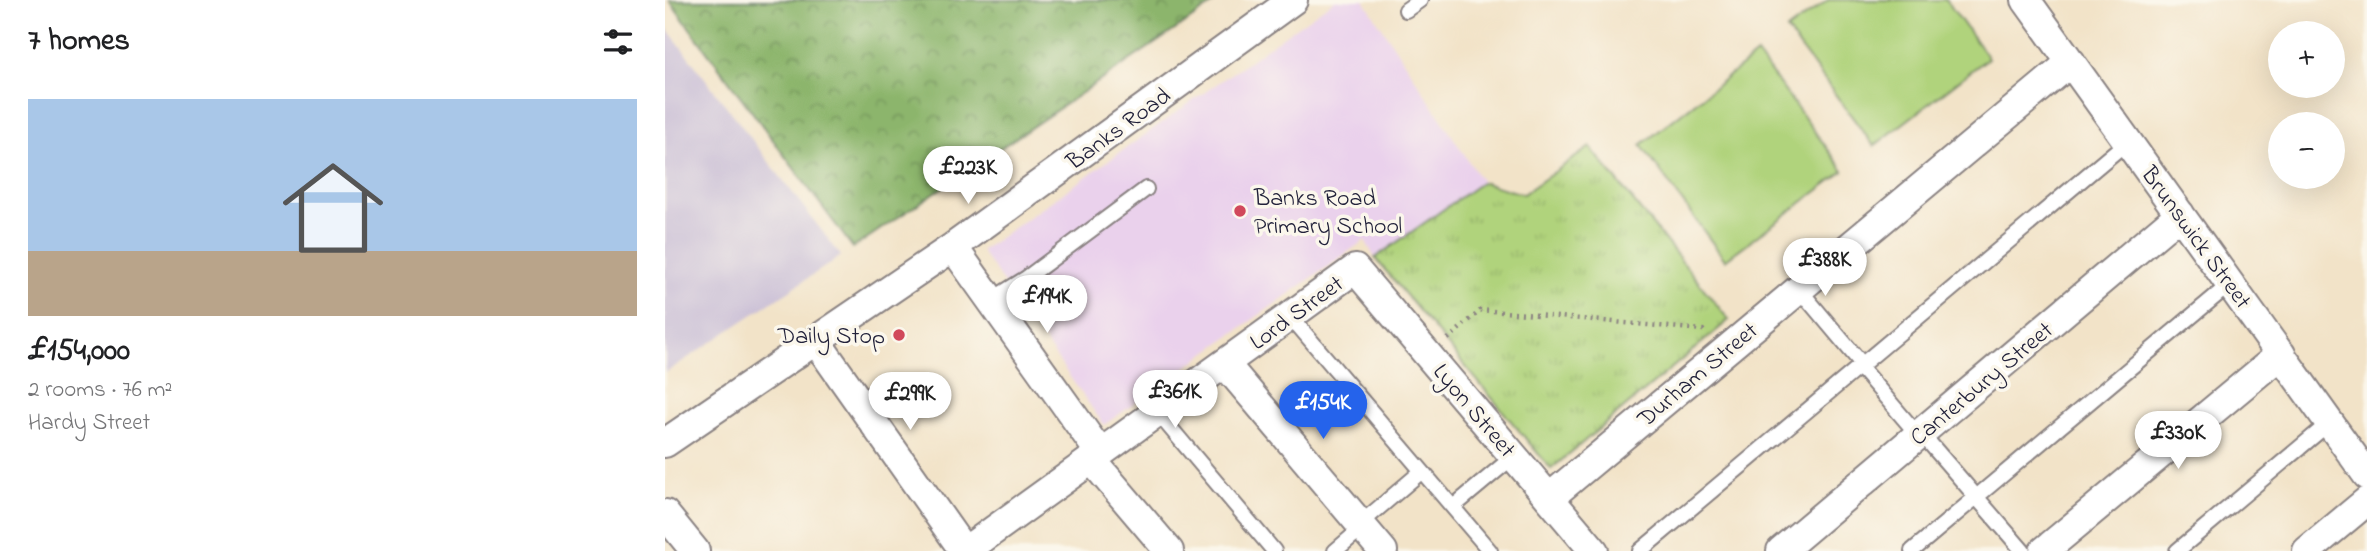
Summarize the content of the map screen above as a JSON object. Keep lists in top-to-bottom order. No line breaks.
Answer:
{"streets":{"street":["Banks Road","Brunswick Street","Lord Street","Durham Street","Canterbury Street","Lyon Street"]},"crossings":[["Brunswick Street","Durham Street"],["Brunswick Street","Canterbury Street"],["Lord Street","Lyon Street"],["Durham Street","Lyon Street"]],"places":["Banks Road Primary School","Daily Stop"],"page":{"heading":"7 homes","map_buttons":["+","−"],"list":[{"name":"£154,000","note":"2 rooms · 76 m² · Hardy Street"}],"price":["£223K","£388K","£194K","£361K","£299K","£154K","£330K"]}}
